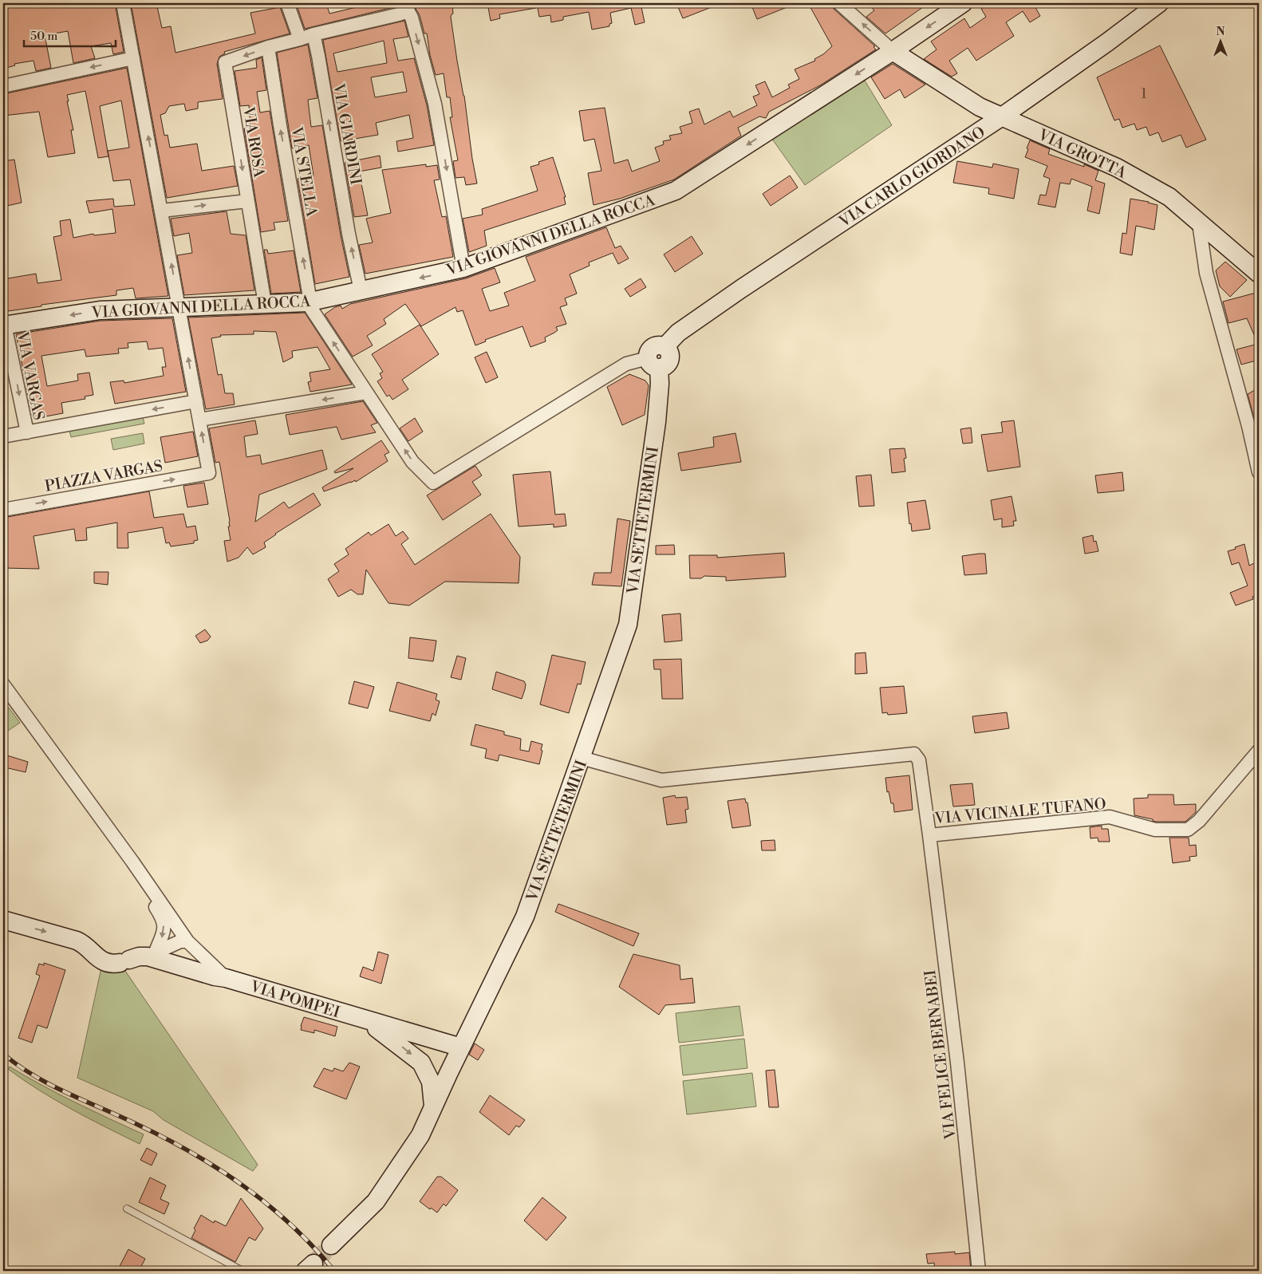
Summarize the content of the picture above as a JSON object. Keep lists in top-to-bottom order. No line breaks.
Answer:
{"streets":{"street":["VIA GIARDINI","VIA ROSA","VIA GROTTA","VIA STELLA","VIA CARLO GIORDANO","VIA GIOVANNI DELLA ROCCA","VIA VARGAS","PIAZZA VARGAS","VIA SETTETERMINI","VIA VICINALE TUFANO","VIA POMPEI","VIA FELICE BERNABEI"]},"crossings":[["VIA GIARDINI","VIA GIOVANNI DELLA ROCCA"],["VIA ROSA","VIA STELLA"],["VIA ROSA","VIA GIOVANNI DELLA ROCCA"],["VIA GROTTA","VIA CARLO GIORDANO"],["VIA GROTTA","VIA GIOVANNI DELLA ROCCA"],["VIA STELLA","VIA GIOVANNI DELLA ROCCA"],["VIA CARLO GIORDANO","VIA SETTETERMINI"],["VIA GIOVANNI DELLA ROCCA","VIA VARGAS"],["VIA SETTETERMINI","VIA VICINALE TUFANO"],["VIA SETTETERMINI","VIA POMPEI"],["VIA VICINALE TUFANO","VIA FELICE BERNABEI"]],"one_way":["VIA STELLA","VIA GIOVANNI DELLA ROCCA","VIA VARGAS"],"house_numbers":["1"],"scale_bar":"50 m","north":"top"}
